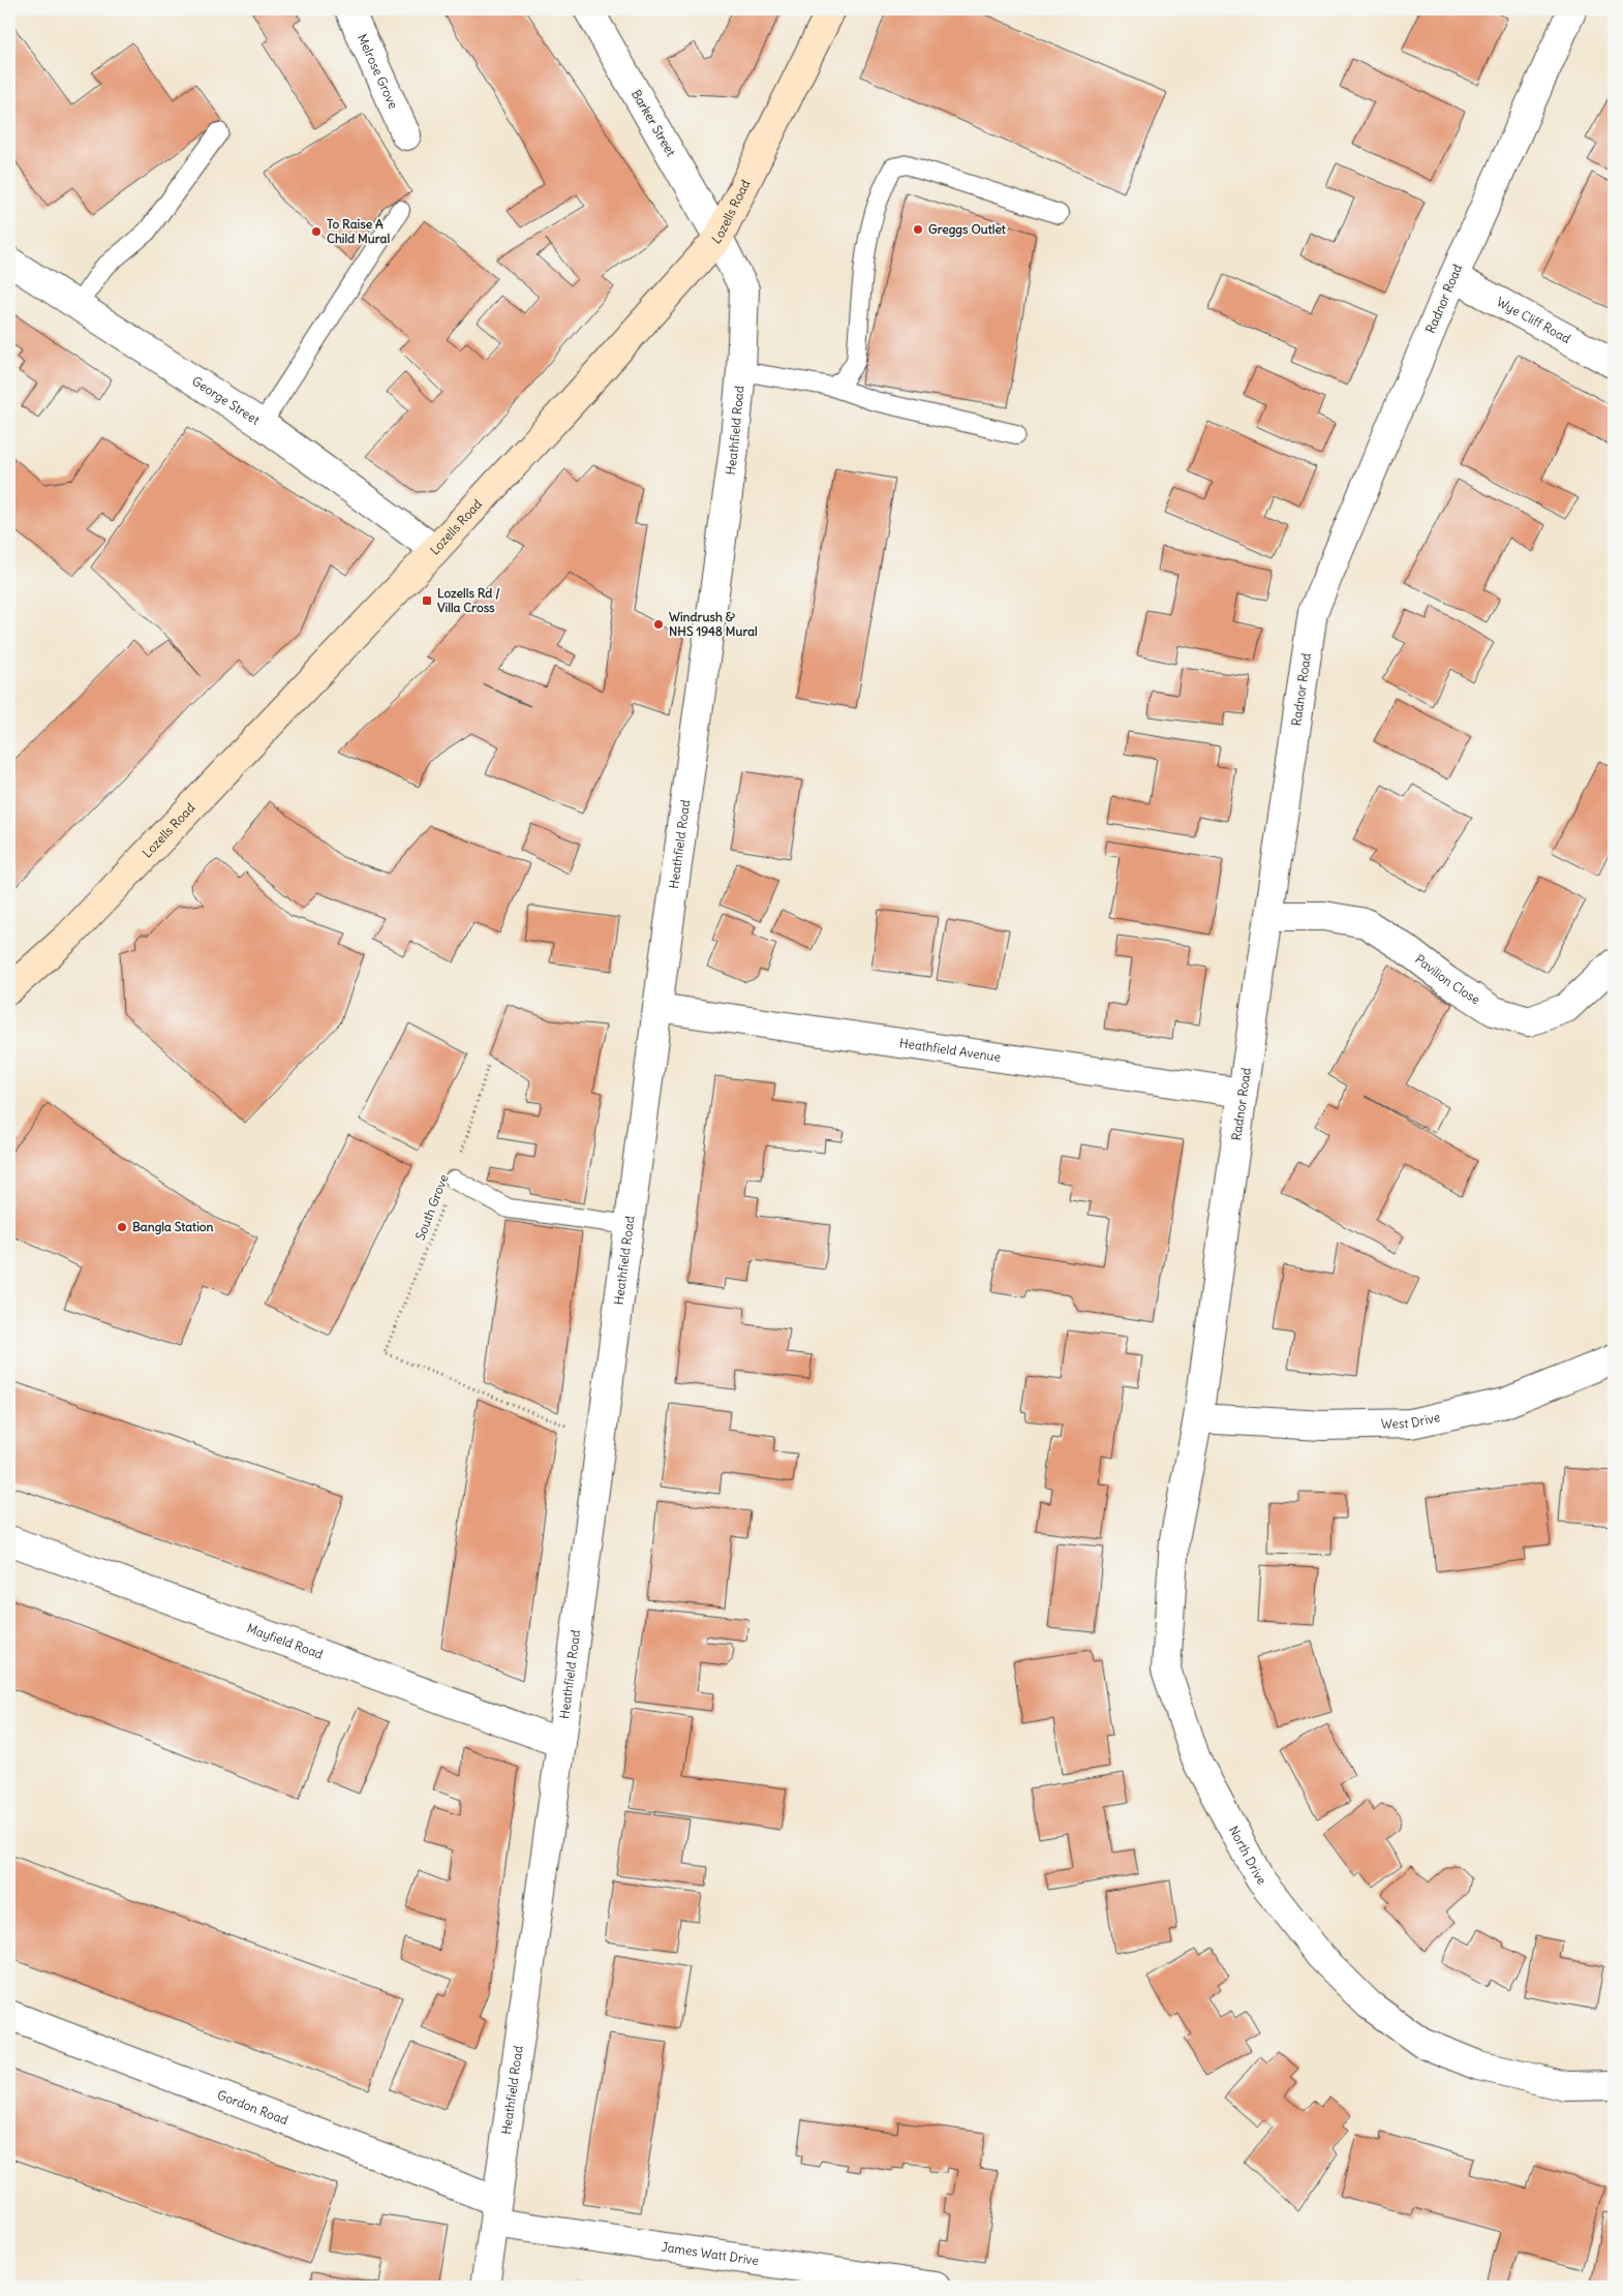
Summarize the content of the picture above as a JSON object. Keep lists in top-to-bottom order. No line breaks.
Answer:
{"streets":{"main road":["Lozells Road"],"street":["Melrose Grove","Barker Street","Radnor Road","Wye Cliff Road","George Street","Heathfield Road","Pavilion Close","Heathfield Avenue","West Drive","Mayfield Road","North Drive","Gordon Road","James Watt Drive"],"path":["South Grove"]},"crossings":[["Barker Street","Lozells Road"],["Barker Street","Heathfield Road"],["Lozells Road","George Street"],["Lozells Road","Heathfield Road"],["Radnor Road","Wye Cliff Road"],["Radnor Road","Pavilion Close"],["Radnor Road","Heathfield Avenue"],["Radnor Road","West Drive"],["Radnor Road","North Drive"],["Heathfield Road","Heathfield Avenue"],["Heathfield Road","Mayfield Road"],["Heathfield Road","Gordon Road"],["Heathfield Road","James Watt Drive"],["West Drive","North Drive"],["Gordon Road","James Watt Drive"]],"places":{"other":["Greggs Outlet","To Raise A Child Mural","Windrush & NHS 1948 Mural","Bangla Station"],"transit":["Lozells Rd / Villa Cross"]}}
